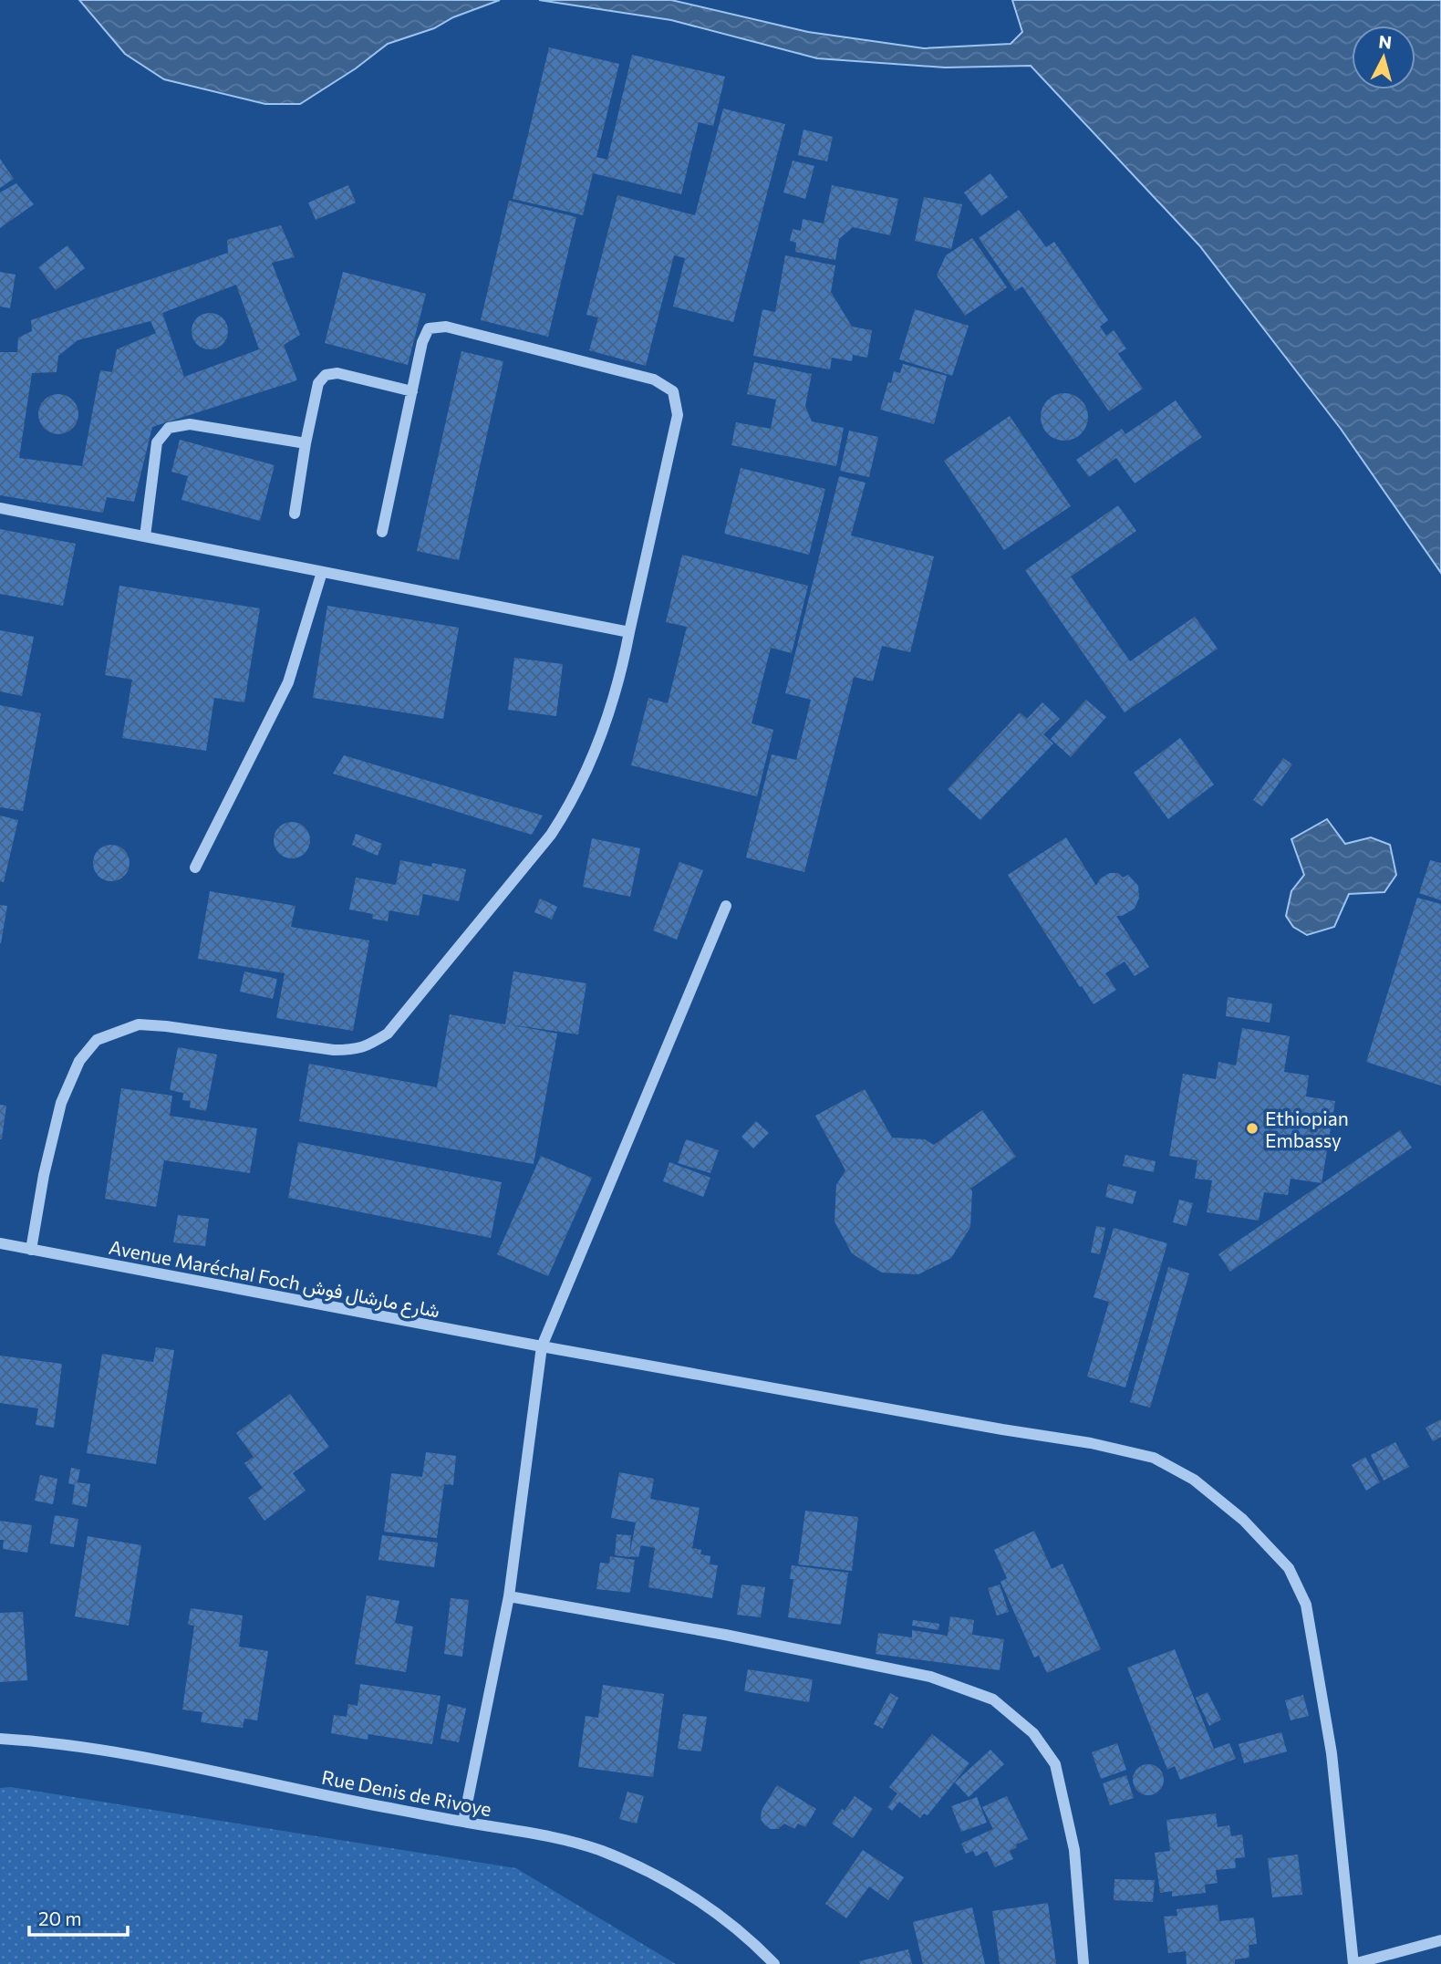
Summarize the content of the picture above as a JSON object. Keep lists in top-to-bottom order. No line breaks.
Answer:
{"streets":{"street":["Avenue Maréchal Foch شارع مارشال فوش","Rue Denis de Rivoye"]},"places":["Ethiopian Embassy"],"scale_bar":"20 m","north":"top"}
